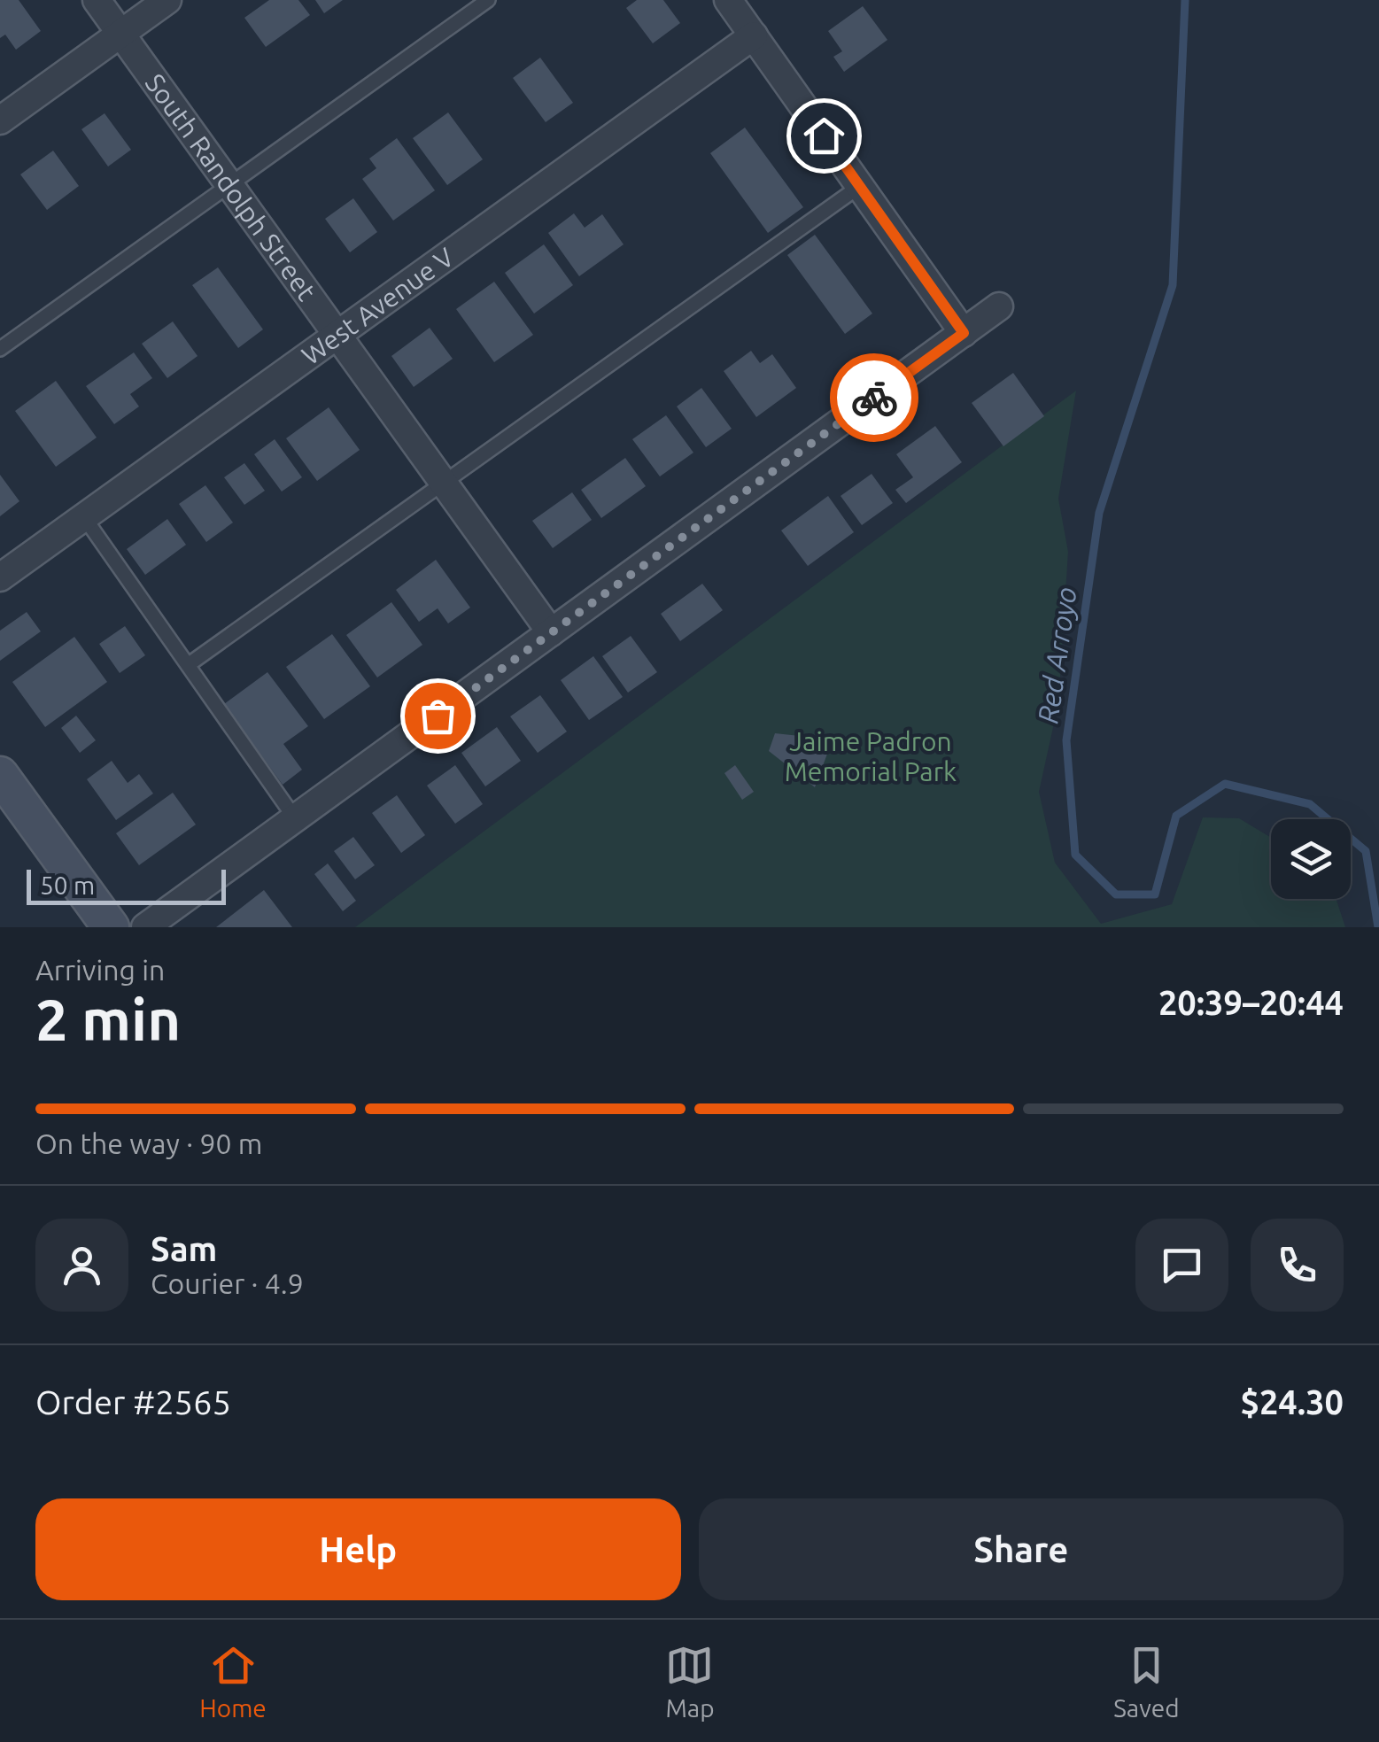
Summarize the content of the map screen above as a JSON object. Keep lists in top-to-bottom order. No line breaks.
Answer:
{"streets":{"street":["South Randolph Street","West Avenue V"]},"crossings":[["South Randolph Street","West Avenue V"]],"water":["Red Arroyo"],"parks":["Jaime Padron Memorial Park"],"scale_bar":"50 m","page":{"scale":"50 m","heading":["2 min","Arriving in","20:39–20:44"],"panel":["Sam","Courier · 4.9","Order #2565","$24.30"],"bar":"On the way · 90 m","buttons":["Help","Share"],"tabs":["Home","Map","Saved"]}}
